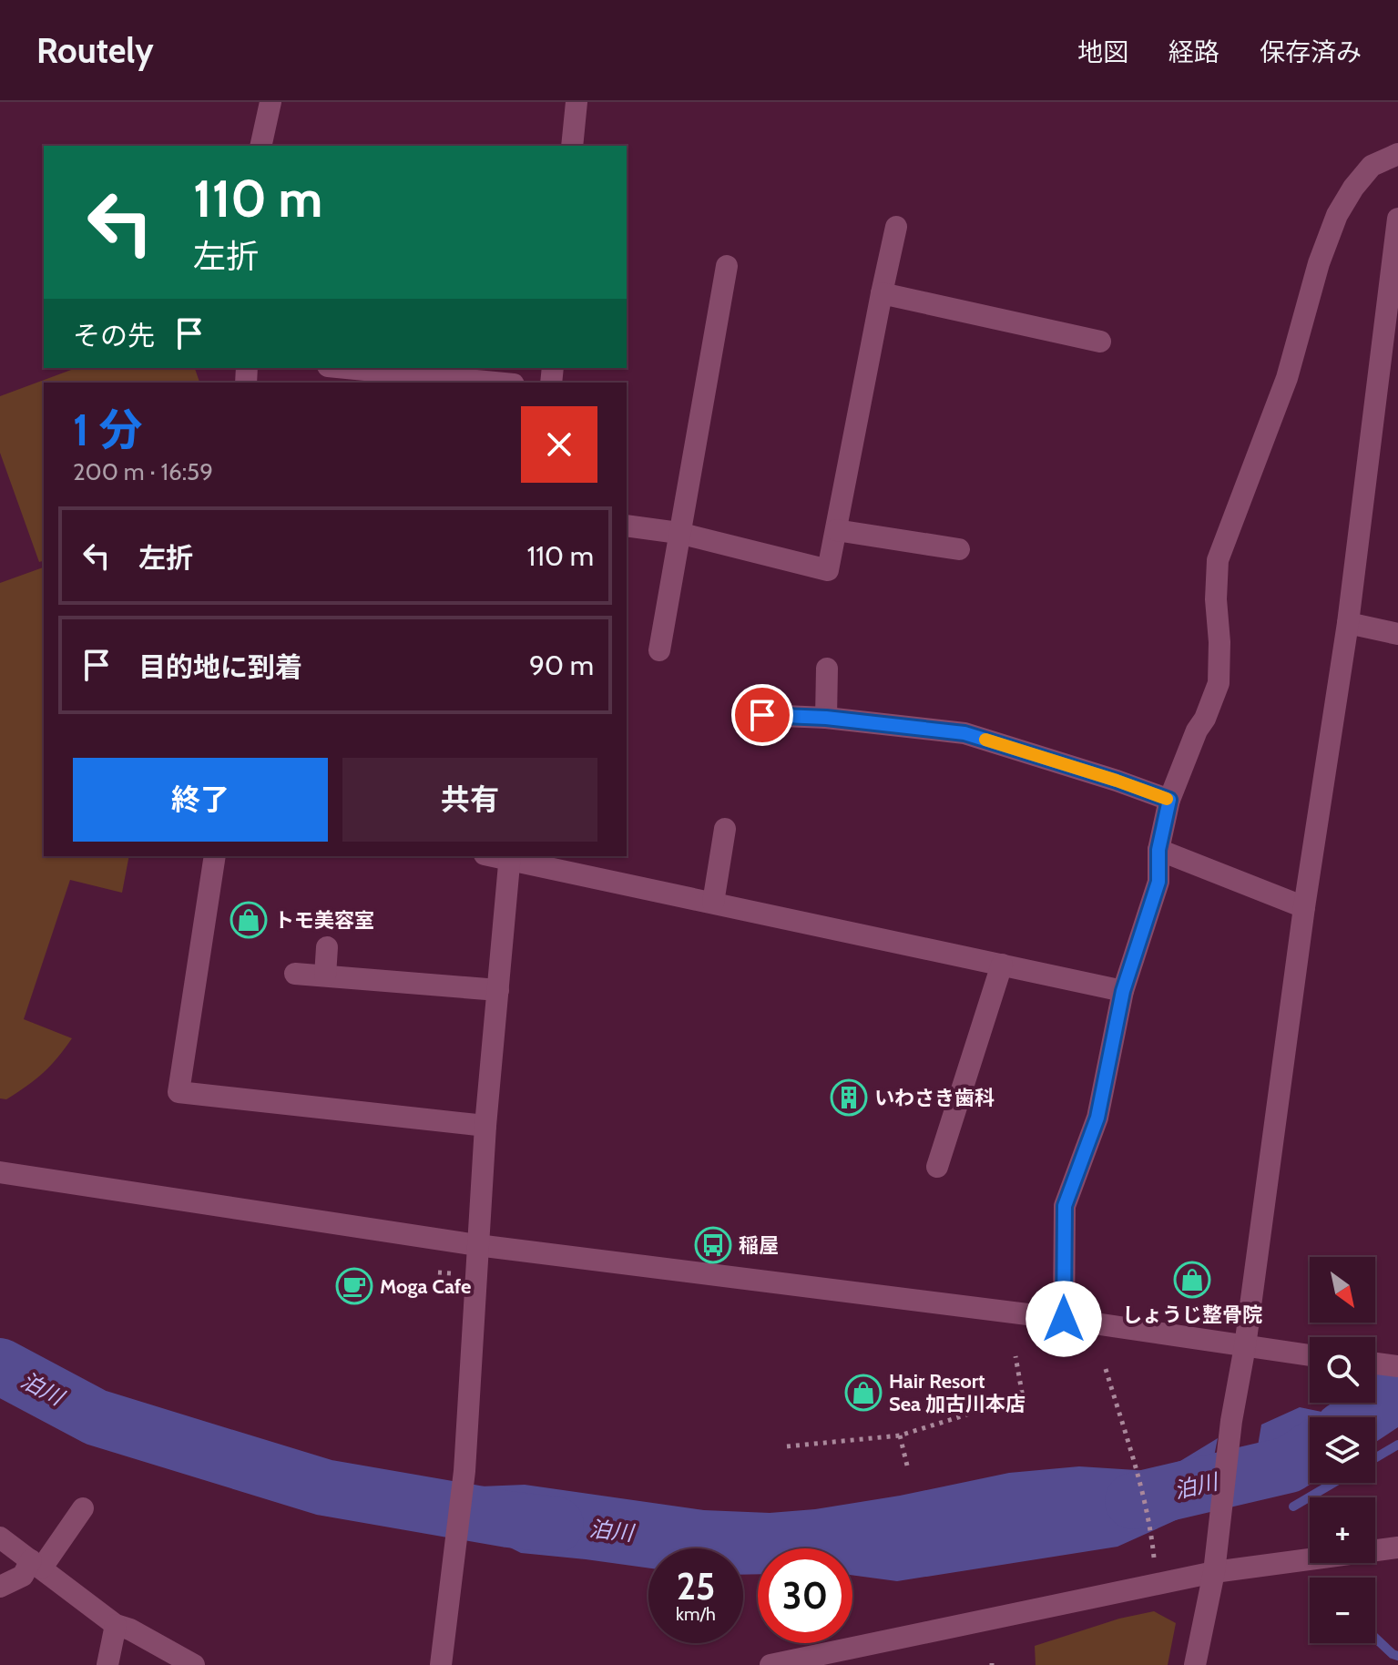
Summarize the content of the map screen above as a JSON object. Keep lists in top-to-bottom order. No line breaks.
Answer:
{"water":["泊川"],"places":{"shop":["トモ美容室","しょうじ整骨院","Hair Resort Sea 加古川本店"],"building":["いわさき歯科"],"bus stop":["稲屋"],"cafe":["Moga Cafe"]},"north":"bottom right","page":{"header":"Routely","nav":["地図","経路","保存済み"],"turn":["110 m","左折"],"then":"その先","heading":["1 分","200 m · 16:59"],"list":[{"name":"左折","value":"110 m"},{"name":"目的地に到着","value":"90 m"}],"buttons":["終了","共有"],"map_buttons":["+","−"],"speed":"25 km/h","limit":"30"}}
